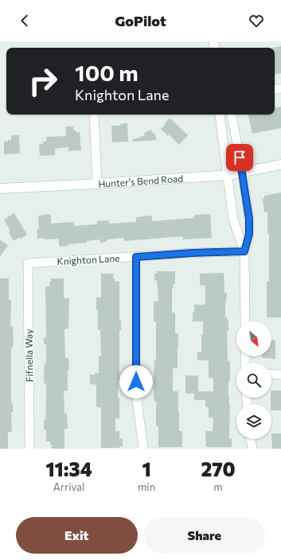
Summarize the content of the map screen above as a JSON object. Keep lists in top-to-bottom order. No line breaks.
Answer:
{"streets":{"street":["Hunter's Bend Road","Knighton Lane","Fifnella Way"]},"crossings":[["Knighton Lane","Fifnella Way"]],"north":"bottom right","page":{"header":"GoPilot","turn":["100 m","Knighton Lane"],"eta":["11:34","Arrival","1","min","270","m"],"buttons":["Exit","Share"]}}
